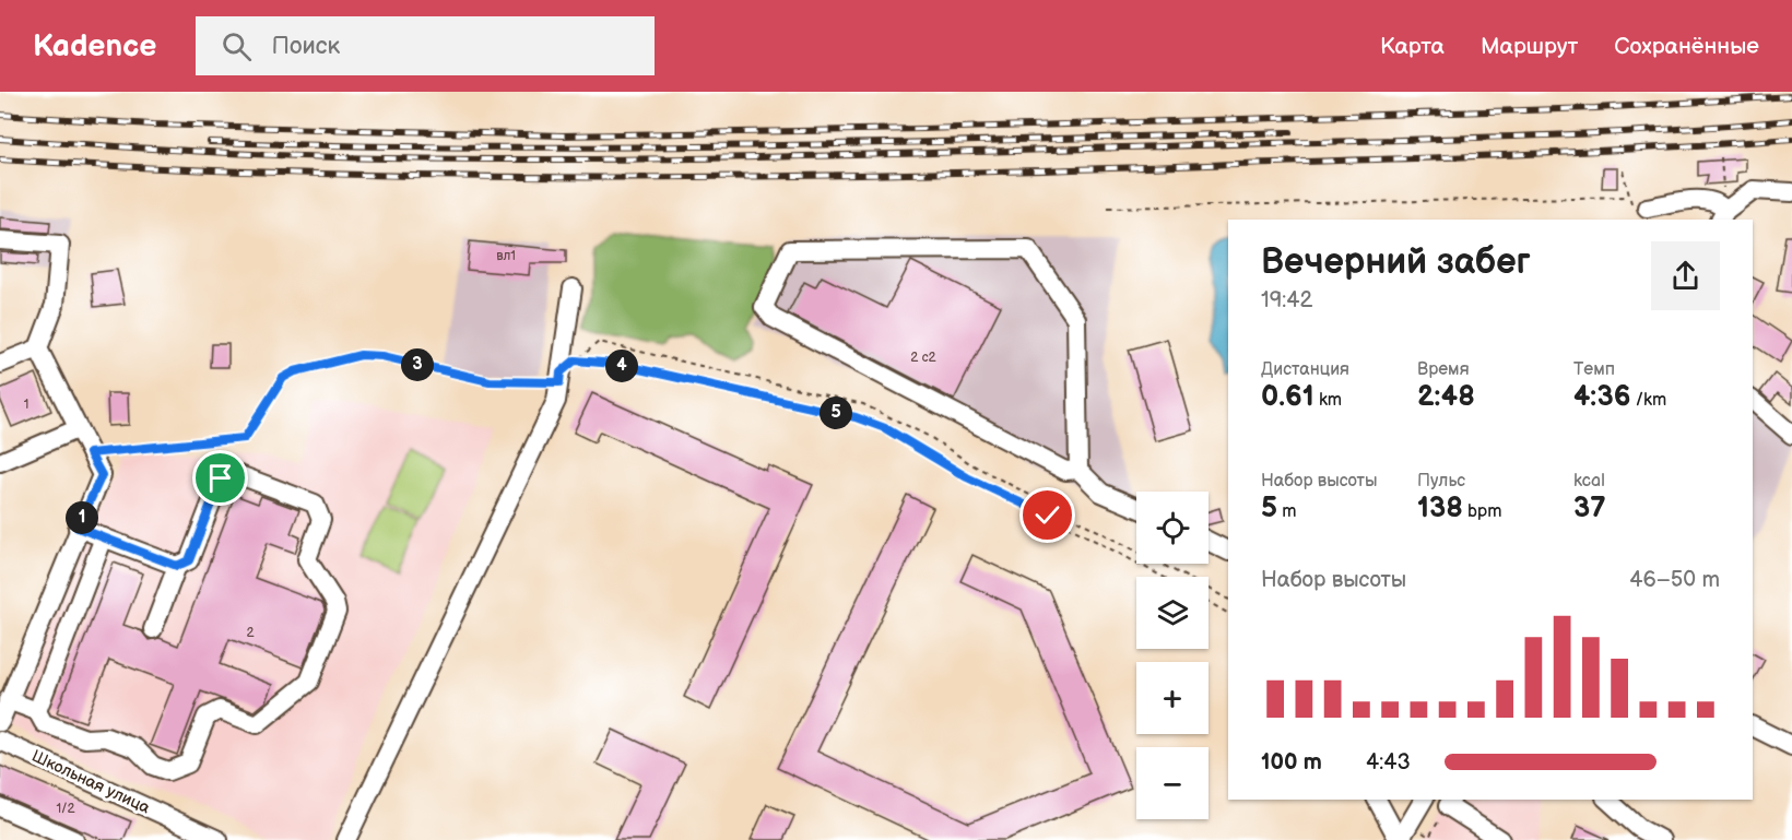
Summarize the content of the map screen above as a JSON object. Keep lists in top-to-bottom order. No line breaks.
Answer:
{"streets":{"street":["Школьная улица"]},"house_numbers":["вл1","2 с2","1","2","1/2"],"page":{"header":"Kadence","search":"Поиск","nav":["Карта","Маршрут","Сохранённые"],"heading":["Вечерний забег","19:42"],"stats":[["Дистанция","0.61 km"],["Время","2:48"],["Темп","4:36 /km"],["Набор высоты","5 m"],["Пульс","138 bpm"],["kcal","37"]],"pins":["3","4","5","1"],"map_buttons":["+","−"],"chart":["Набор высоты","46–50 m"],"list":[{"name":"100 m","note":"4:43"}]}}
